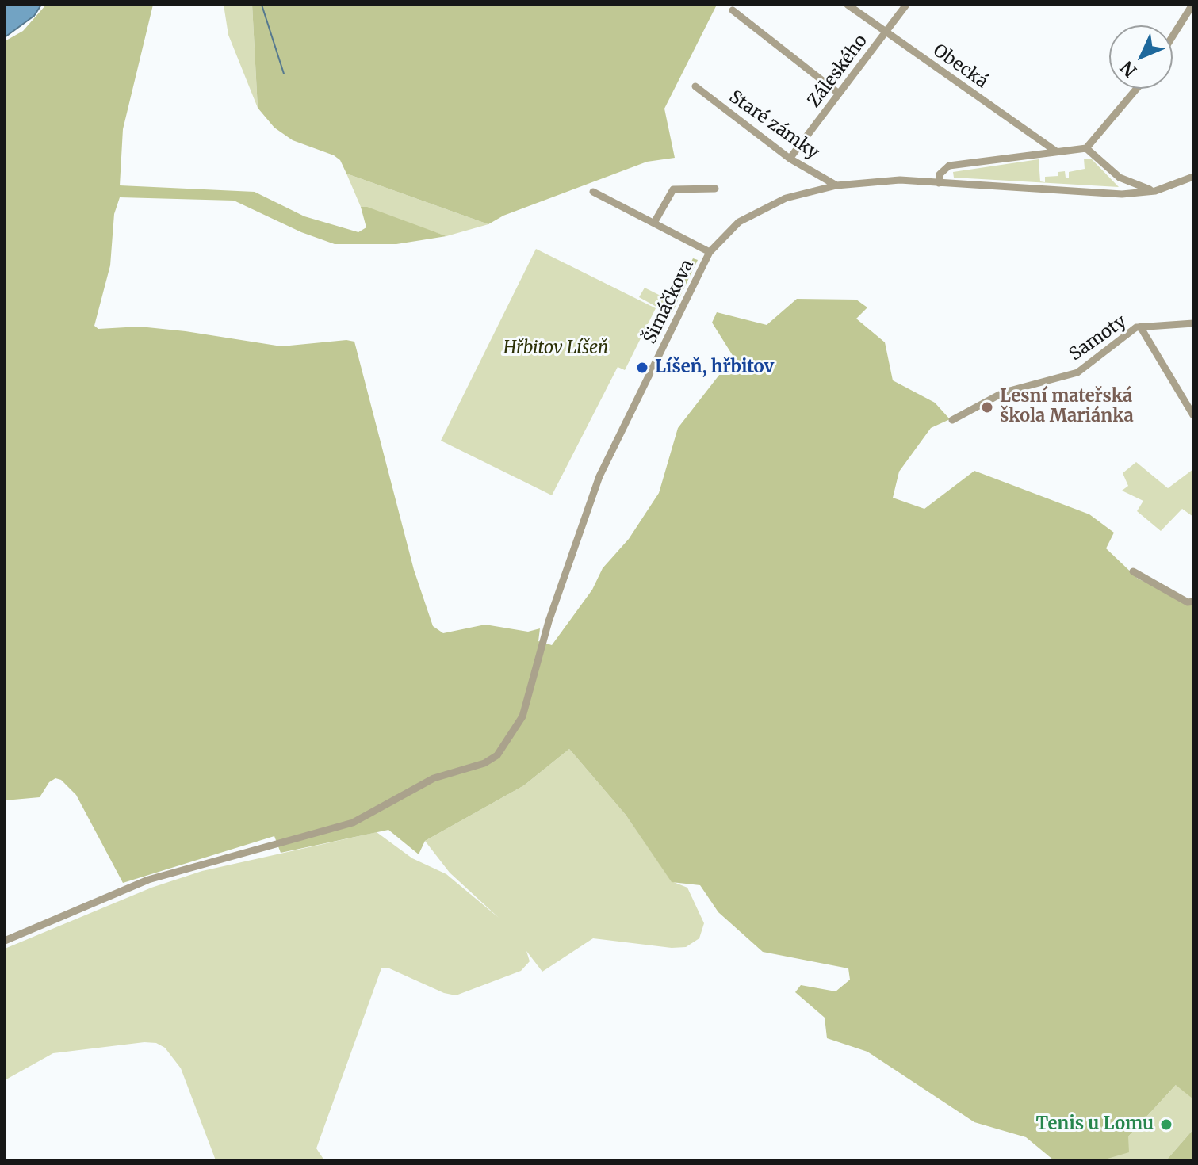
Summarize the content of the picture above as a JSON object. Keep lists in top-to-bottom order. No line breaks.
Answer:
{"streets":{"street":["Obecká","Záleského","Staré zámky","Šimáčkova","Samoty"]},"crossings":[["Obecká","Záleského"],["Záleského","Staré zámky"],["Staré zámky","Šimáčkova"]],"parks":["Hřbitov Líšeň"],"places":["Líšeň, hřbitov","Lesní mateřská škola Mariánka","Tenis u Lomu"],"north":"bottom left"}
